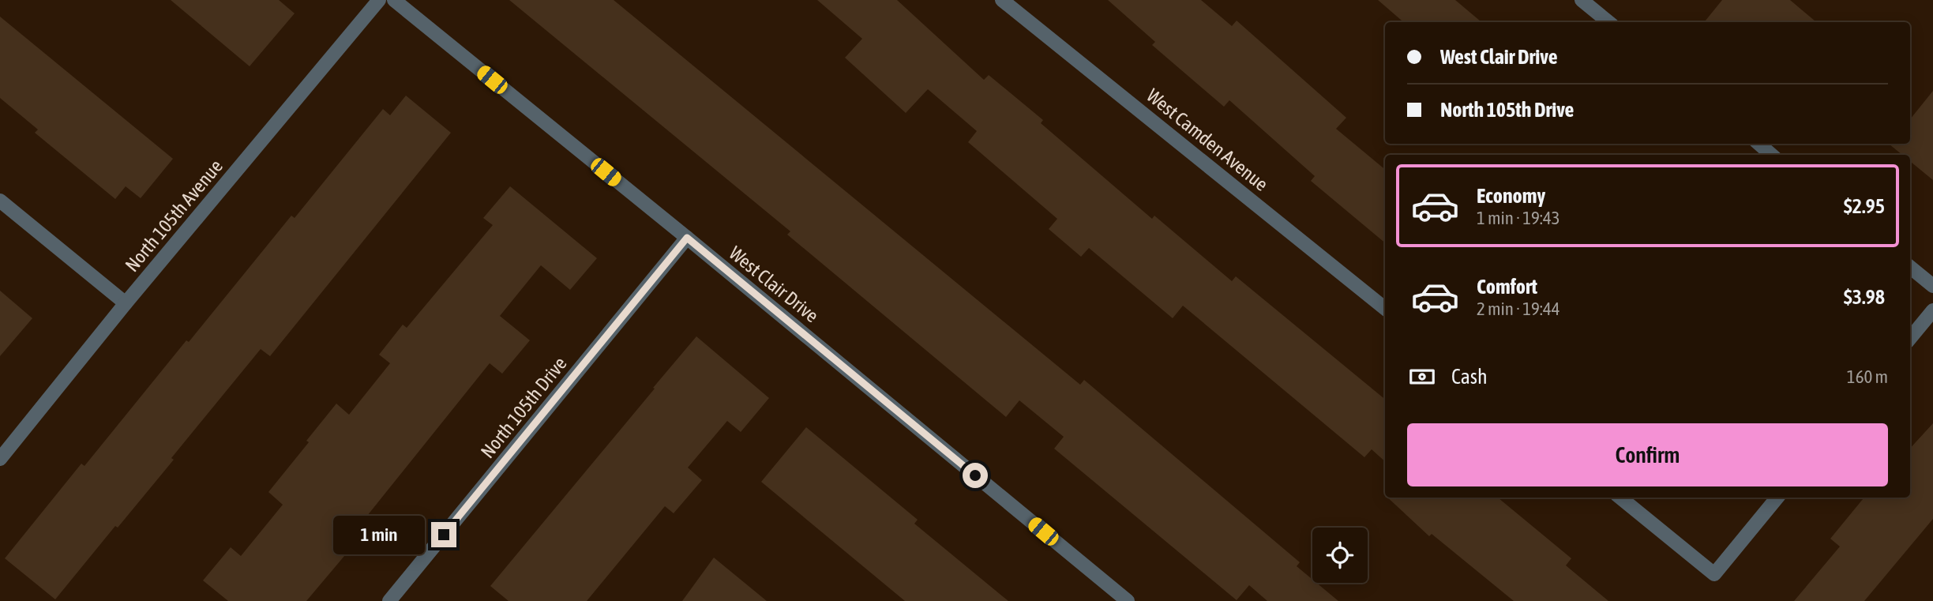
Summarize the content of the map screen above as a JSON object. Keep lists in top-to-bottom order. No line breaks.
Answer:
{"streets":{"street":["West Camden Avenue","North 105th Avenue","West Clair Drive","North 105th Drive"]},"crossings":[["West Clair Drive","North 105th Drive"]],"page":{"banner":["West Clair Drive","North 105th Drive"],"list":[{"name":"Economy","note":"1 min · 19:43","value":"$2.95"},{"name":"Comfort","note":"2 min · 19:44","value":"$3.98"}],"pay":["Cash","160 m"],"buttons":"Confirm","bubble":"1 min"}}
